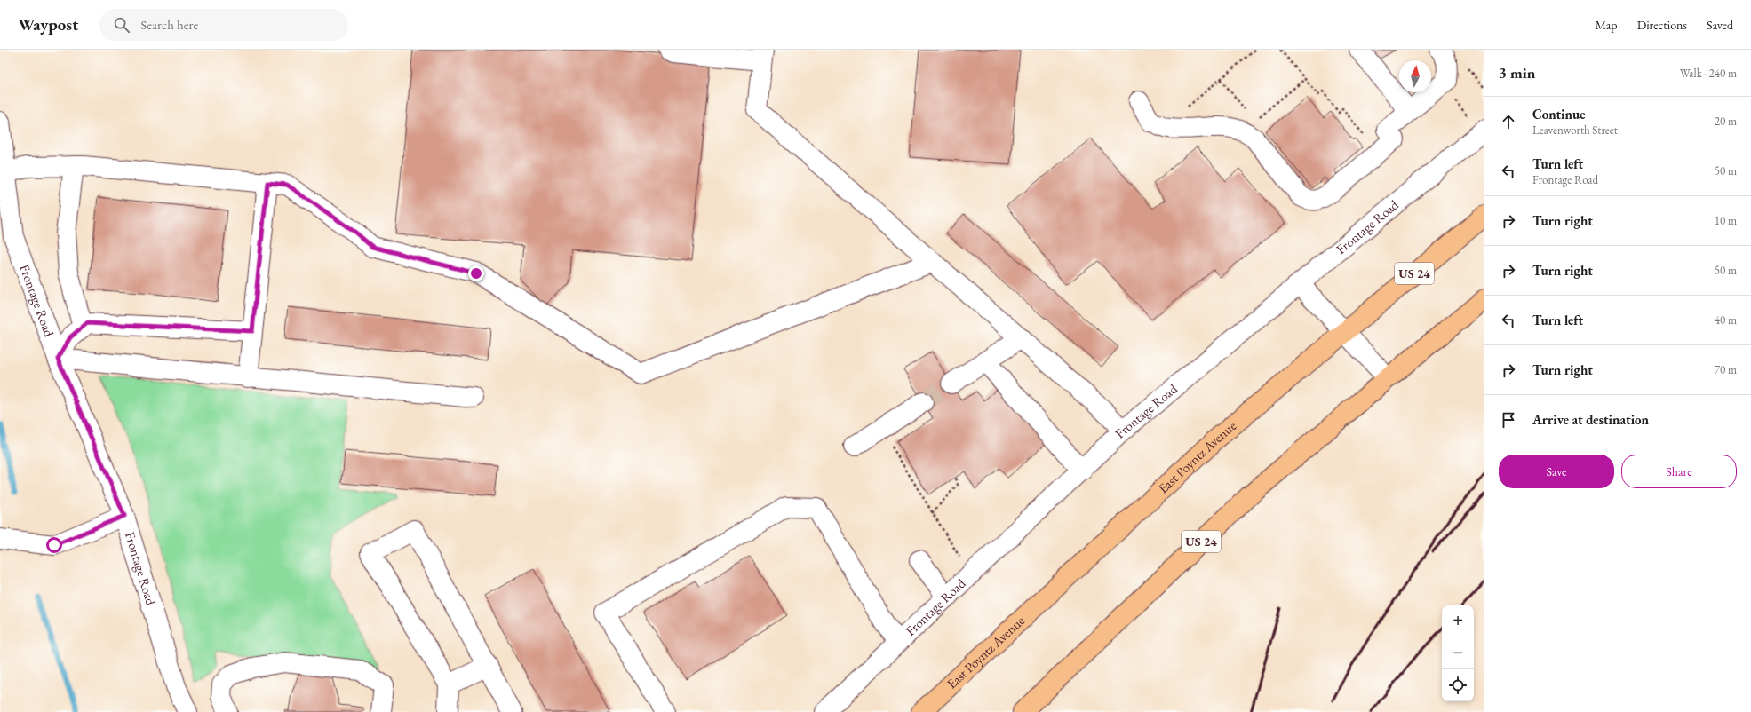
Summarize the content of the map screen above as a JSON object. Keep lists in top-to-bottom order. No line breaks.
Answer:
{"streets":{"highway":["US 24","East Poyntz Avenue"],"street":["Frontage Road"]},"north":"top","page":{"header":"Waypost","search":"Search here","nav":["Map","Directions","Saved"],"heading":["3 min","Walk · 240 m"],"list":[["Continue","Leavenworth Street","20 m"],["Turn left","Frontage Road","50 m"],["Turn right","10 m"],["Turn right","50 m"],["Turn left","40 m"],["Turn right","70 m"],"Arrive at destination"],"buttons":["Save","Share"],"map_buttons":["+","−"]}}
